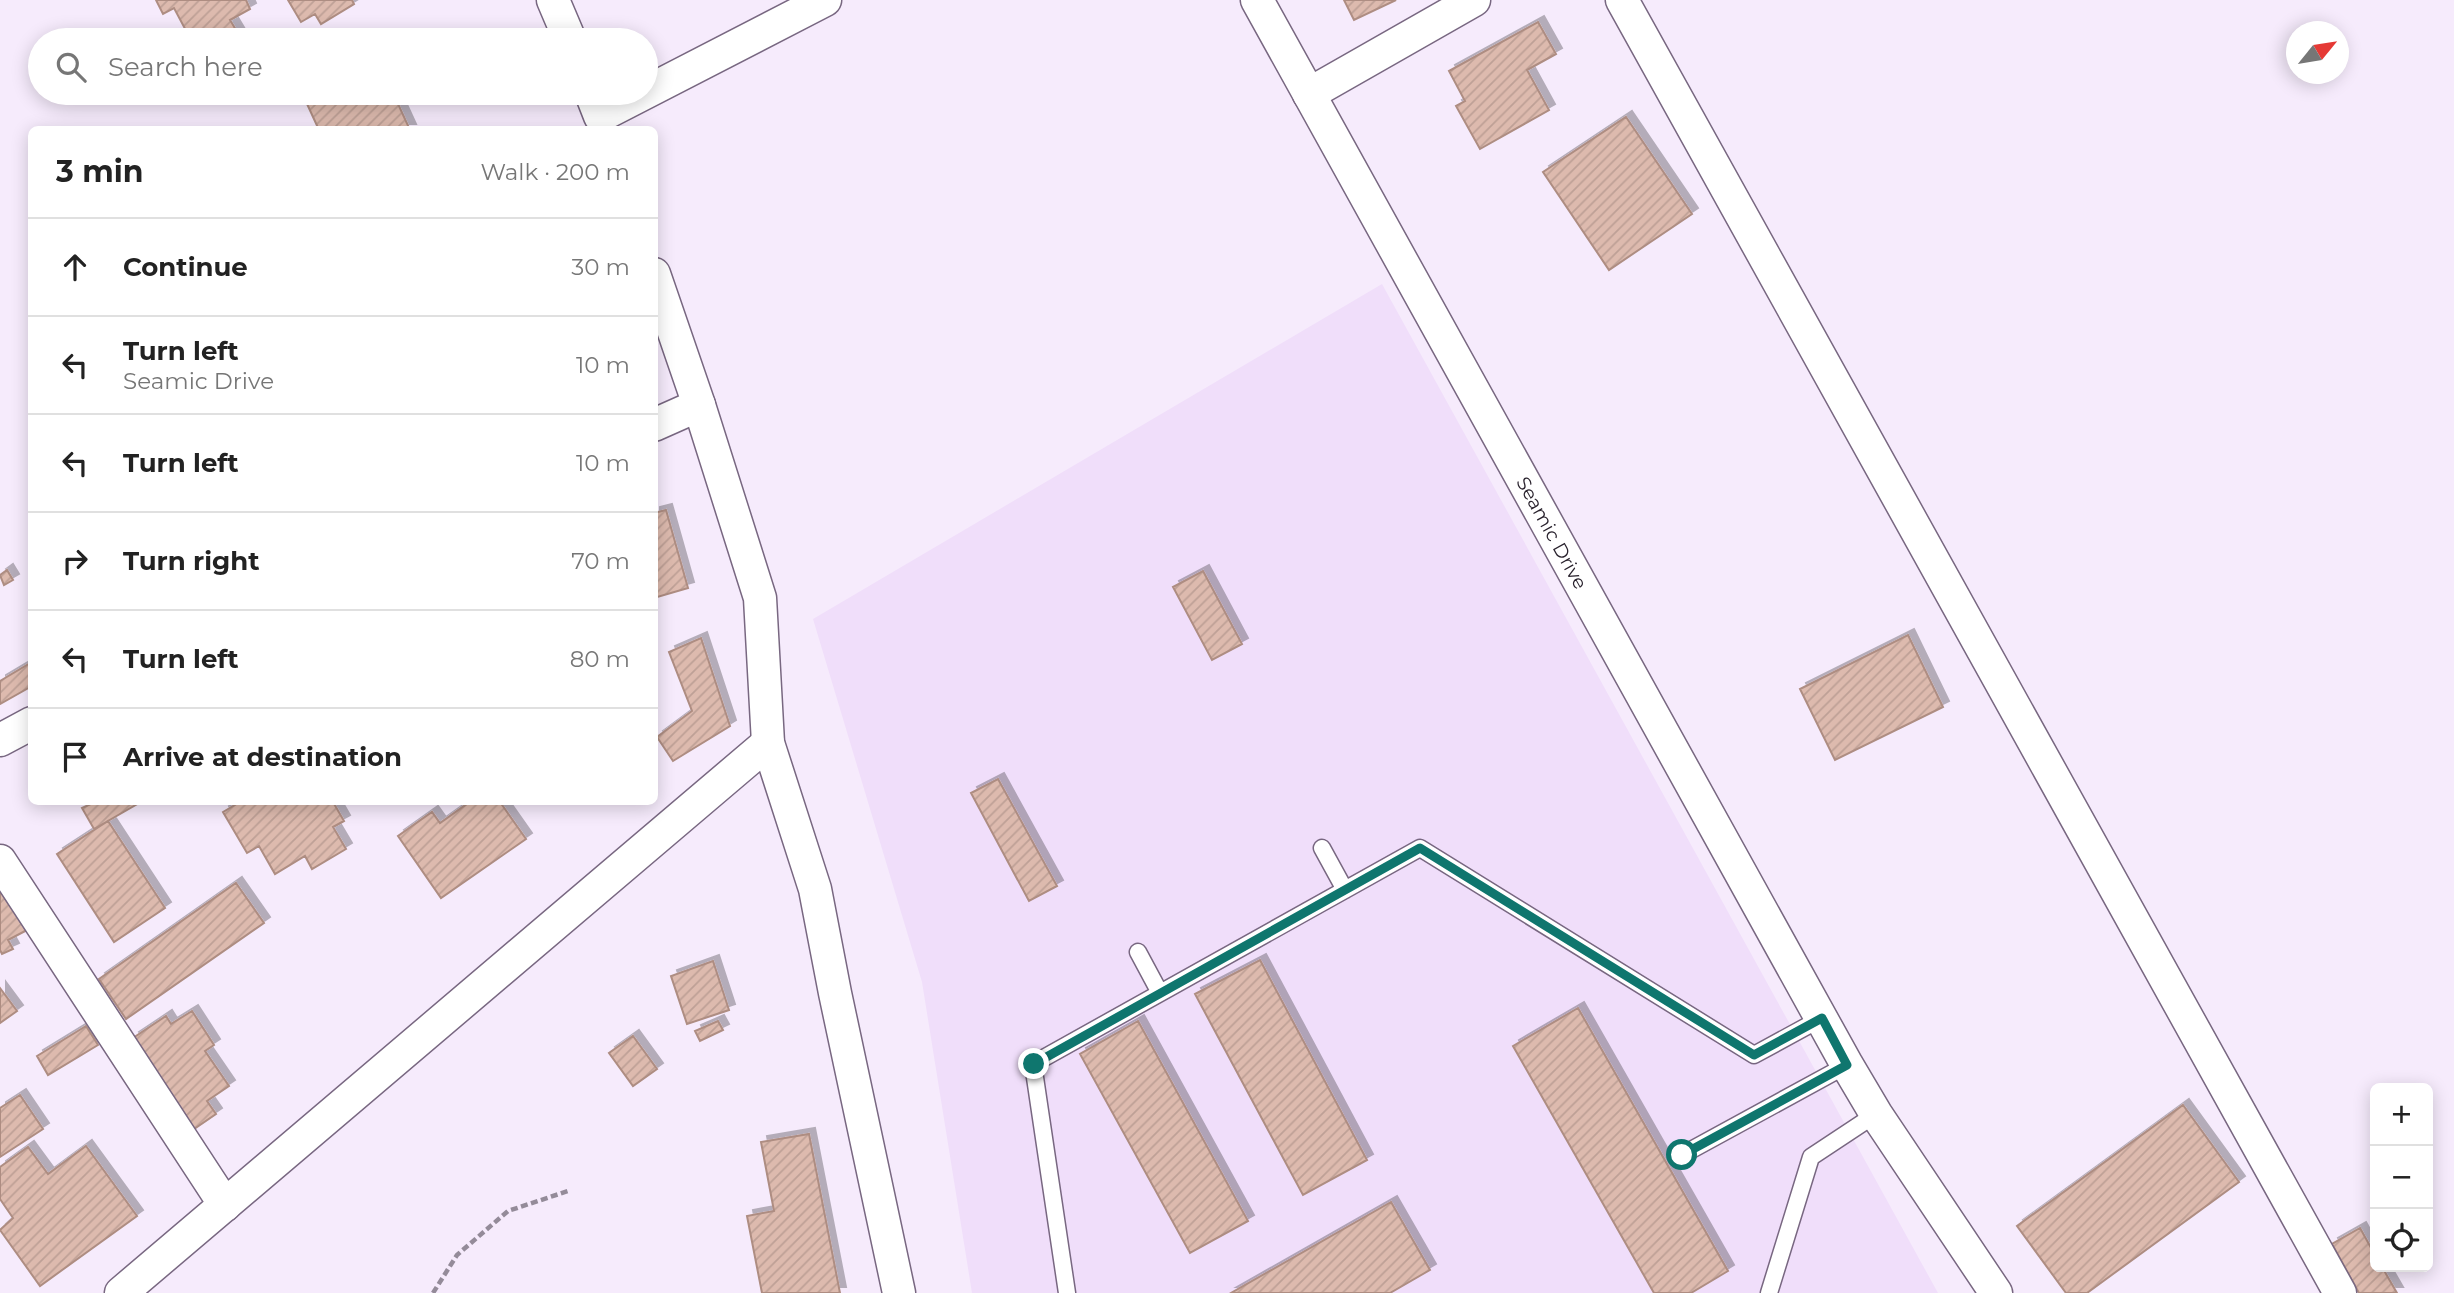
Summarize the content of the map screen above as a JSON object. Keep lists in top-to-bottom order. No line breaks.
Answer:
{"streets":{"street":["Seamic Drive"]},"north":"top right","page":{"search":"Search here","heading":["3 min","Walk · 200 m"],"list":[["Continue","30 m"],["Turn left","Seamic Drive","10 m"],["Turn left","10 m"],["Turn right","70 m"],["Turn left","80 m"],"Arrive at destination"],"map_buttons":["+","−"]}}
